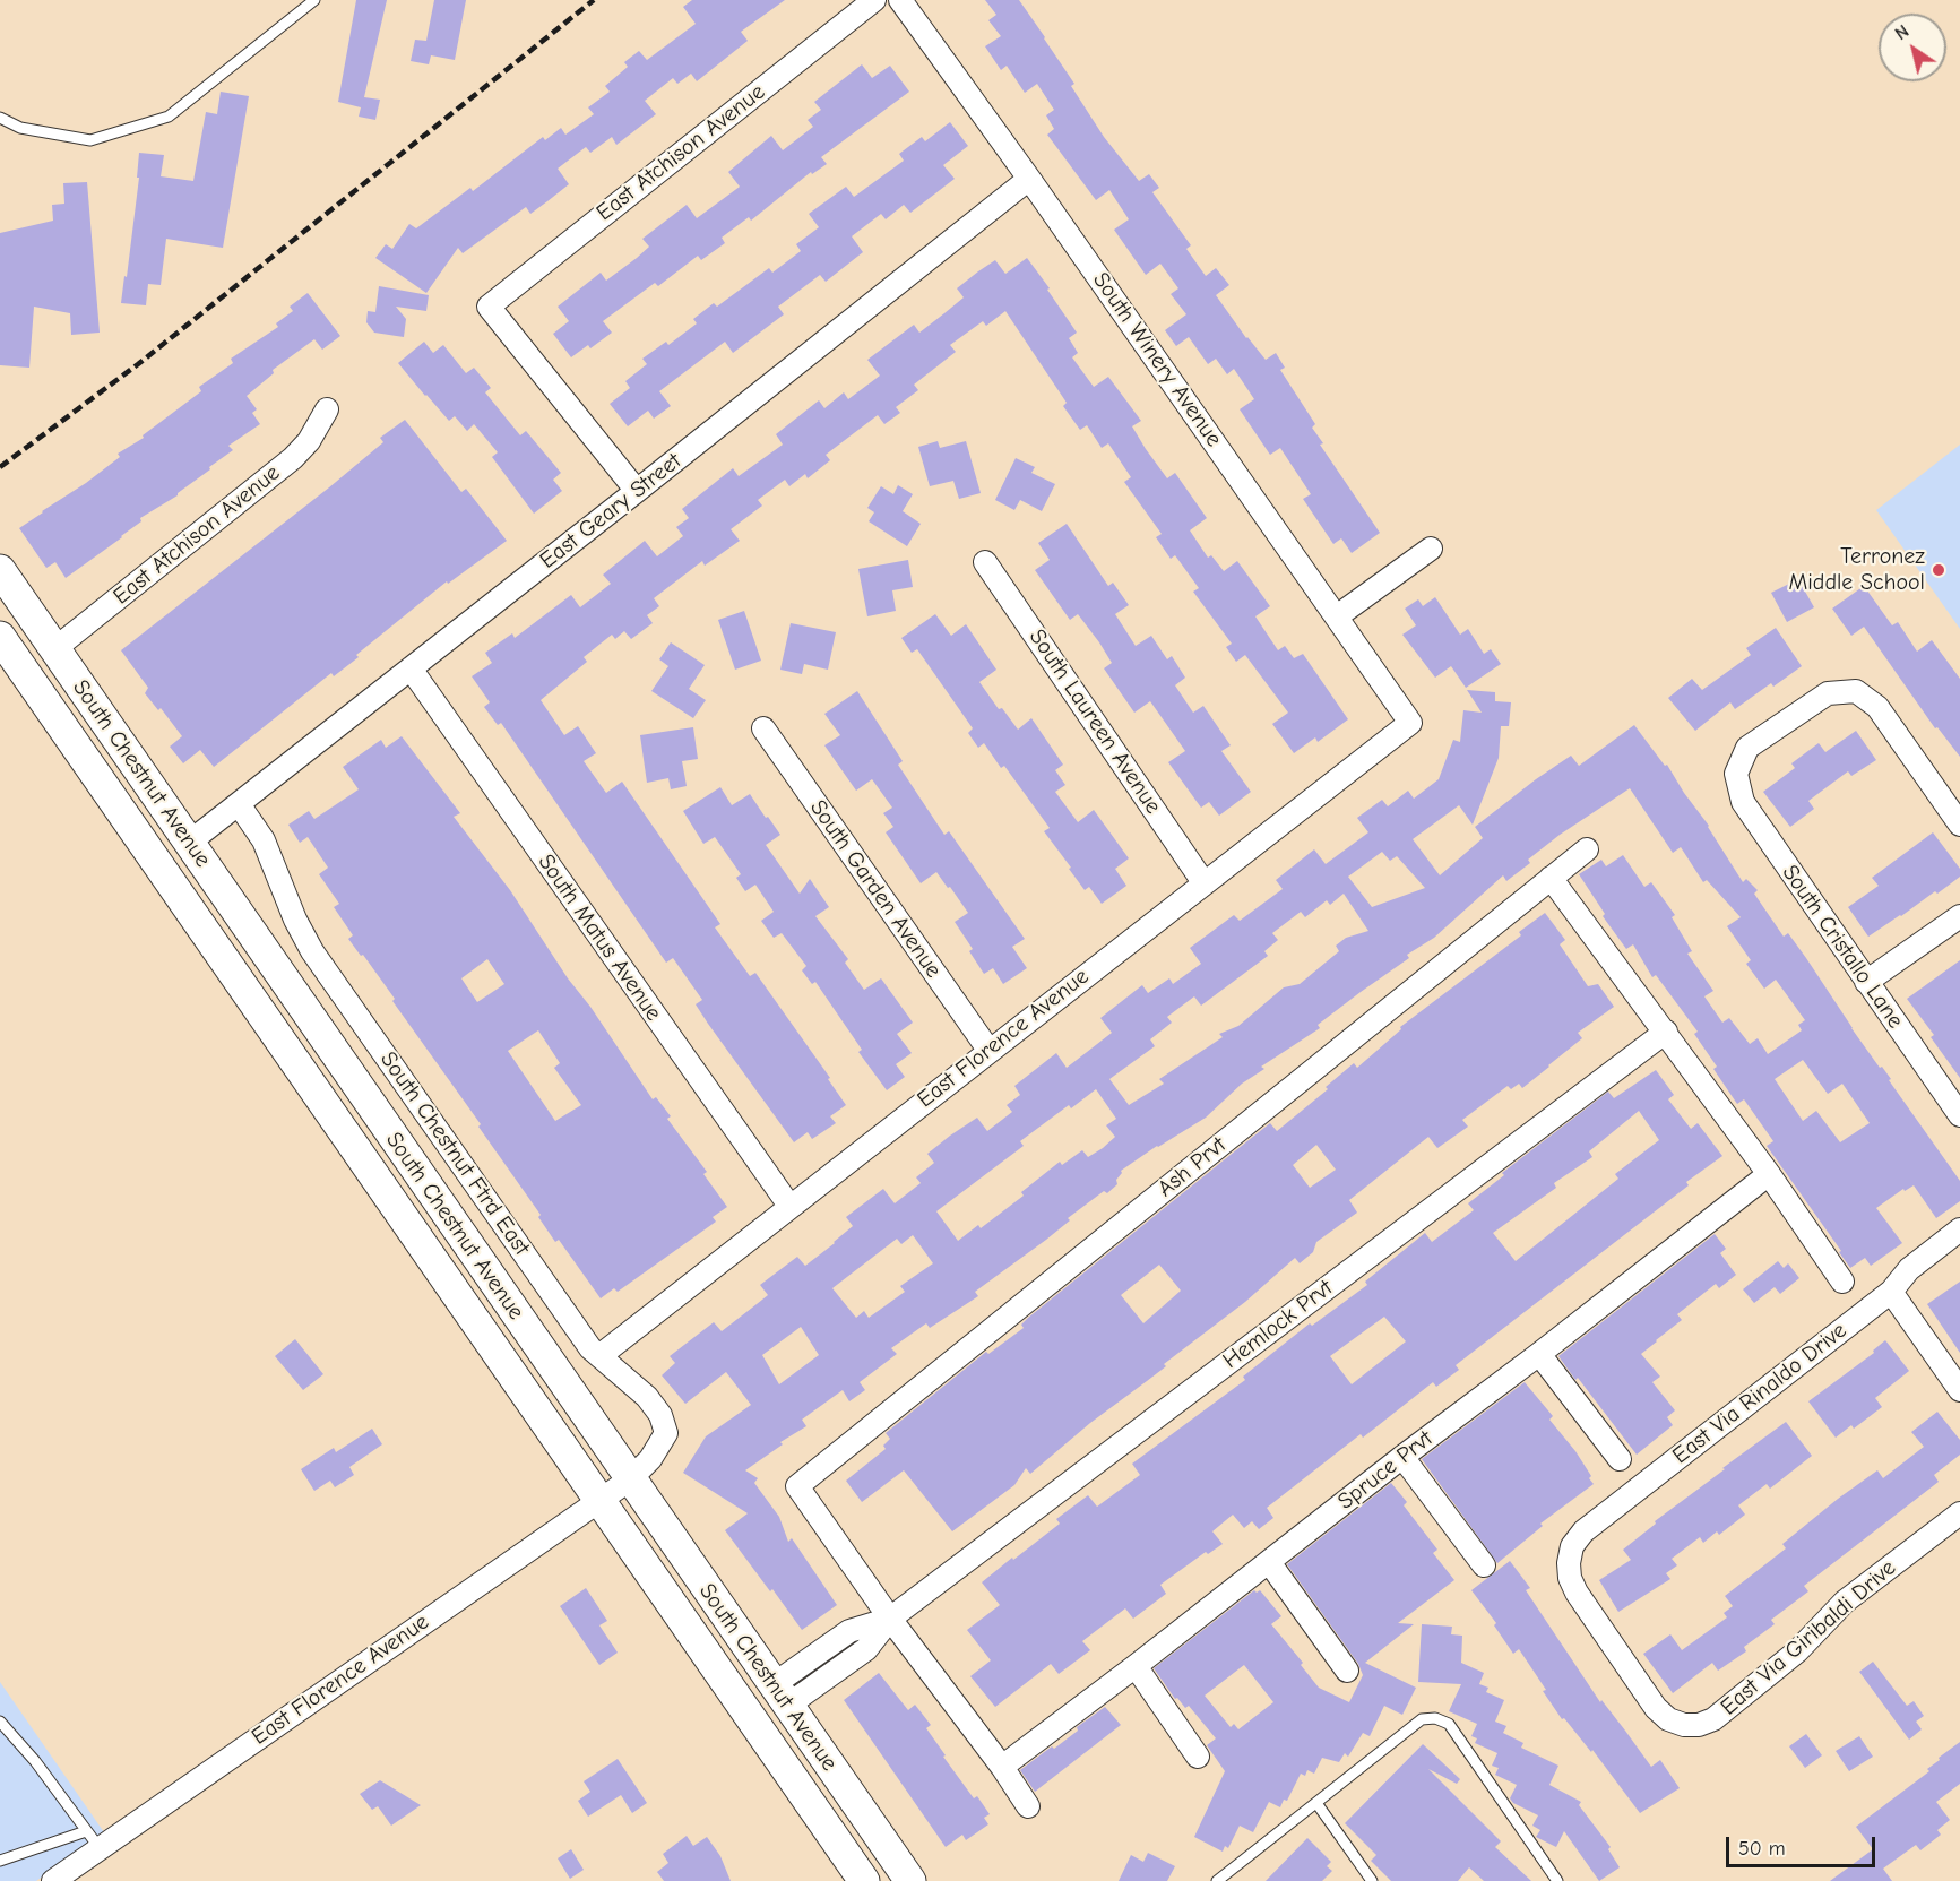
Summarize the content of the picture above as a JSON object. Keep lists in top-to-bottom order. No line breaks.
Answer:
{"streets":{"main road":["South Chestnut Avenue"],"street":["East Atchison Avenue","South Winery Avenue","East Geary Street","South Laureen Avenue","South Garden Avenue","South Matus Avenue","South Cristallo Lane","East Florence Avenue","South Chestnut Ftrd East","Ash Prvt","Hemlock Prvt","East Via Rinaldo Drive","Spruce Prvt","East Via Giribaldi Drive"]},"crossings":[["East Atchison Avenue","East Geary Street"],["East Atchison Avenue","South Chestnut Avenue"],["South Winery Avenue","East Geary Street"],["South Winery Avenue","East Florence Avenue"],["East Geary Street","South Chestnut Avenue"],["East Geary Street","South Matus Avenue"],["East Geary Street","South Chestnut Ftrd East"],["South Laureen Avenue","East Florence Avenue"],["South Chestnut Avenue","East Florence Avenue"],["South Chestnut Avenue","South Chestnut Ftrd East"],["South Chestnut Avenue","Hemlock Prvt"],["South Garden Avenue","East Florence Avenue"],["South Matus Avenue","East Florence Avenue"],["East Florence Avenue","South Chestnut Ftrd East"],["Ash Prvt","Hemlock Prvt"],["East Via Rinaldo Drive","East Via Giribaldi Drive"]],"places":["Terronez Middle School"],"scale_bar":"50 m","north":"top left"}
